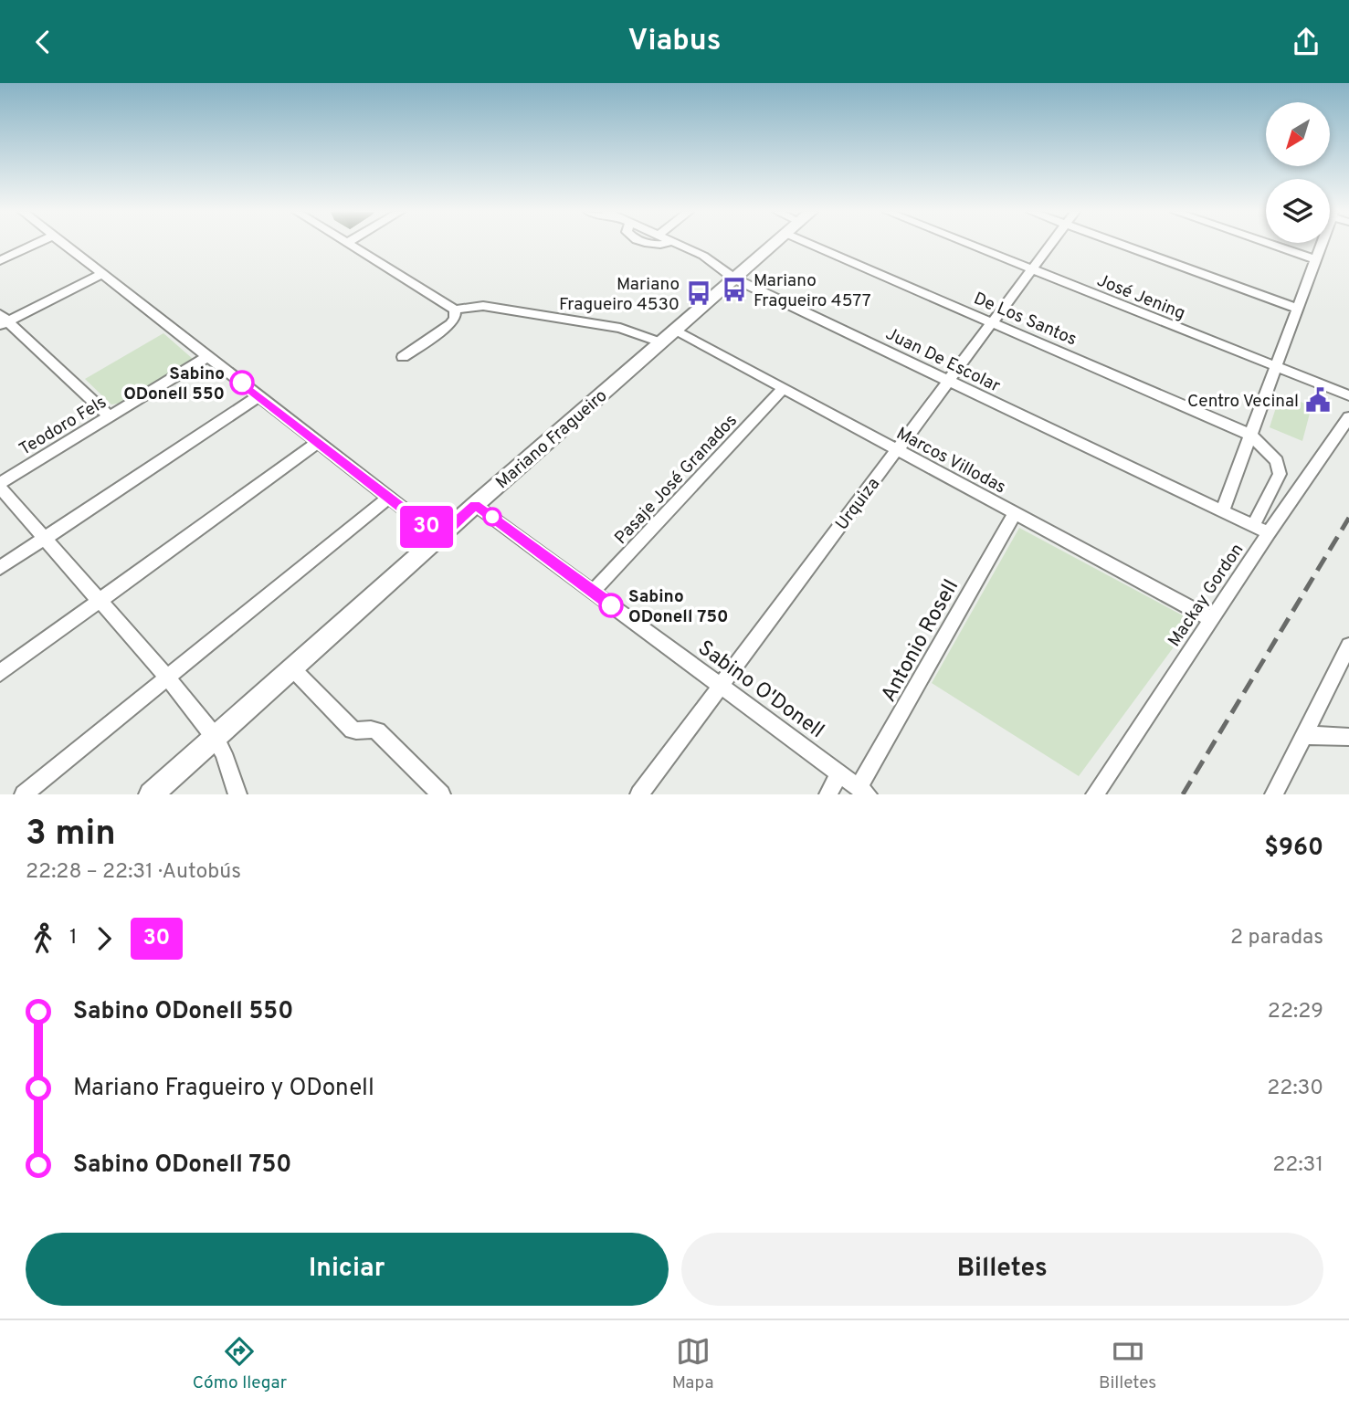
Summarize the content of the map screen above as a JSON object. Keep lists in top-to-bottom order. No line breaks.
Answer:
{"streets":{"main road":["Mariano Fragueiro"],"street":["José Jening","De Los Santos","Juan De Escolar","Teodoro Fels","Marcos Villodas","Pasaje José Granados","Urquiza","Mackay Gordon","Antonio Rosell","Sabino O'Donell"]},"crossings":[["José Jening","Urquiza"],["De Los Santos","Urquiza"],["Juan De Escolar","Mariano Fragueiro"],["Juan De Escolar","Urquiza"],["Juan De Escolar","Mackay Gordon"],["Mariano Fragueiro","Marcos Villodas"],["Mariano Fragueiro","Sabino O'Donell"],["Marcos Villodas","Pasaje José Granados"],["Marcos Villodas","Urquiza"],["Marcos Villodas","Mackay Gordon"],["Marcos Villodas","Antonio Rosell"],["Pasaje José Granados","Sabino O'Donell"],["Urquiza","Sabino O'Donell"],["Antonio Rosell","Sabino O'Donell"]],"places":{"bus stop":["Mariano Fragueiro 4577","Mariano Fragueiro 4530"],"other":["Sabino ODonell 550","Sabino ODonell 750"],"public building":["Centro Vecinal"]},"lines":["bus line 30"],"north":"bottom left","page":{"header":"Viabus","on_map":"30","heading":["3 min","22:28 – 22:31 · Autobús","$960"],"legs":["1","30","2 paradas"],"list":[{"name":"Sabino ODonell 550","value":"22:29"},{"name":"Mariano Fragueiro y ODonell","value":"22:30"},{"name":"Sabino ODonell 750","value":"22:31"}],"buttons":["Iniciar","Billetes"],"tabs":["Cómo llegar","Mapa","Billetes"]}}
